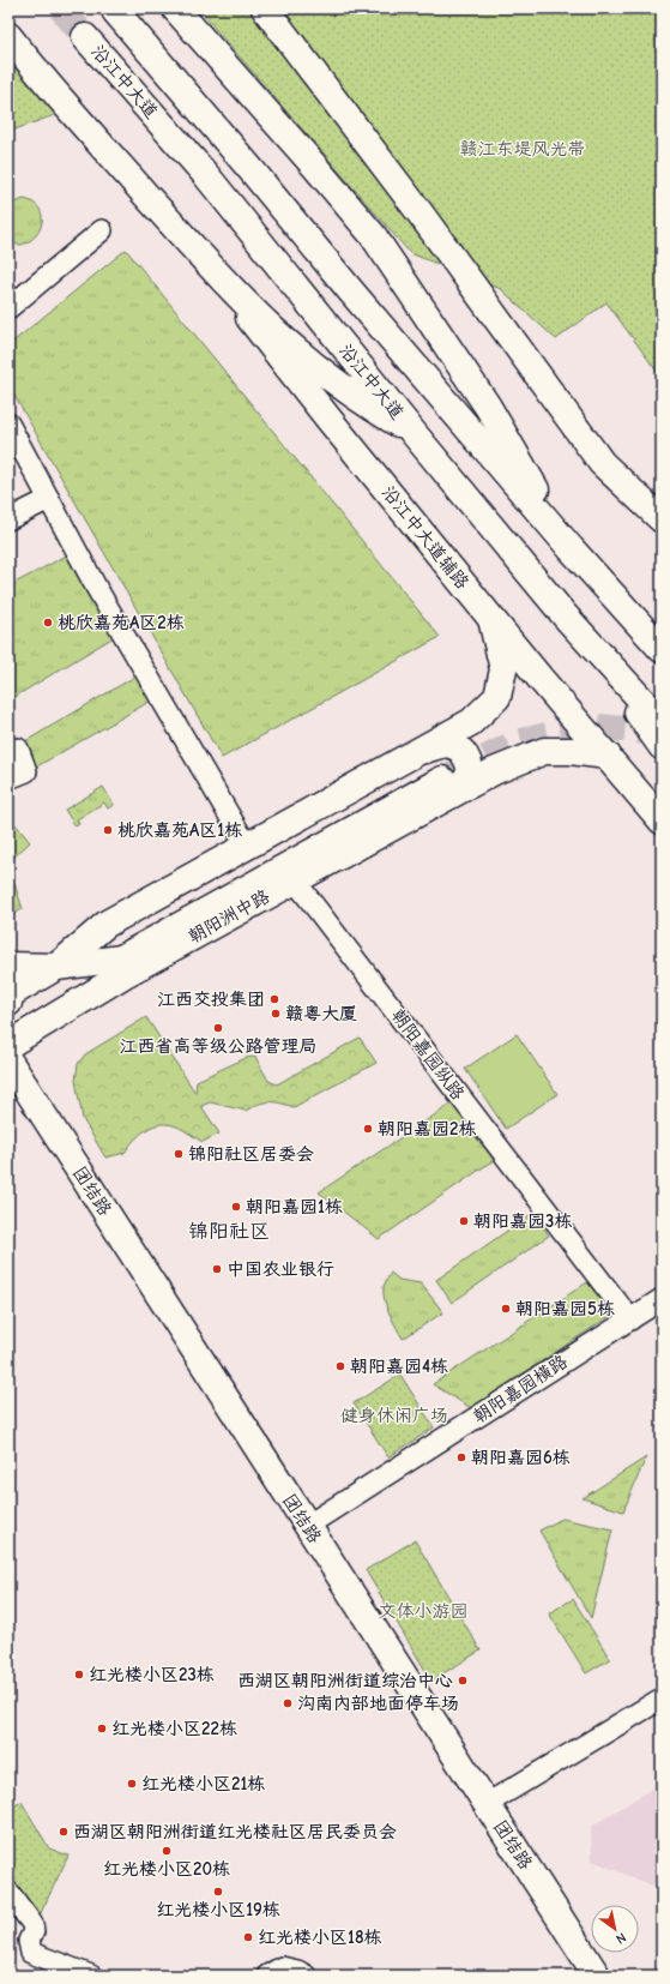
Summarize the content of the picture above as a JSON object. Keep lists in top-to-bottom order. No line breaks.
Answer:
{"streets":{"main road":["沿江中大道","沿江中大道辅路","朝阳洲中路","团结路"],"street":["朝阳嘉园纵路","朝阳嘉园横路"]},"crossings":[["沿江中大道辅路","朝阳洲中路"],["朝阳洲中路","朝阳嘉园纵路"],["朝阳嘉园纵路","朝阳嘉园横路"],["团结路","朝阳嘉园横路"]],"districts":["锦阳社区"],"parks":["赣江东堤风光带","健身休闲广场","文体小游园"],"places":["桃欣嘉苑A区2栋","桃欣嘉苑A区1栋","江西交投集团","赣粤大厦","江西省高等级公路管理局","朝阳嘉园2栋","锦阳社区居委会","朝阳嘉园1栋","朝阳嘉园3栋","中国农业银行","朝阳嘉园5栋","朝阳嘉园4栋","朝阳嘉园6栋","红光楼小区23栋","西湖区朝阳洲街道综治中心","沟南内部地面停车场","红光楼小区22栋","红光楼小区21栋","西湖区朝阳洲街道红光楼社区居民委员会","红光楼小区20栋","红光楼小区19栋","红光楼小区18栋"],"north":"bottom right"}
